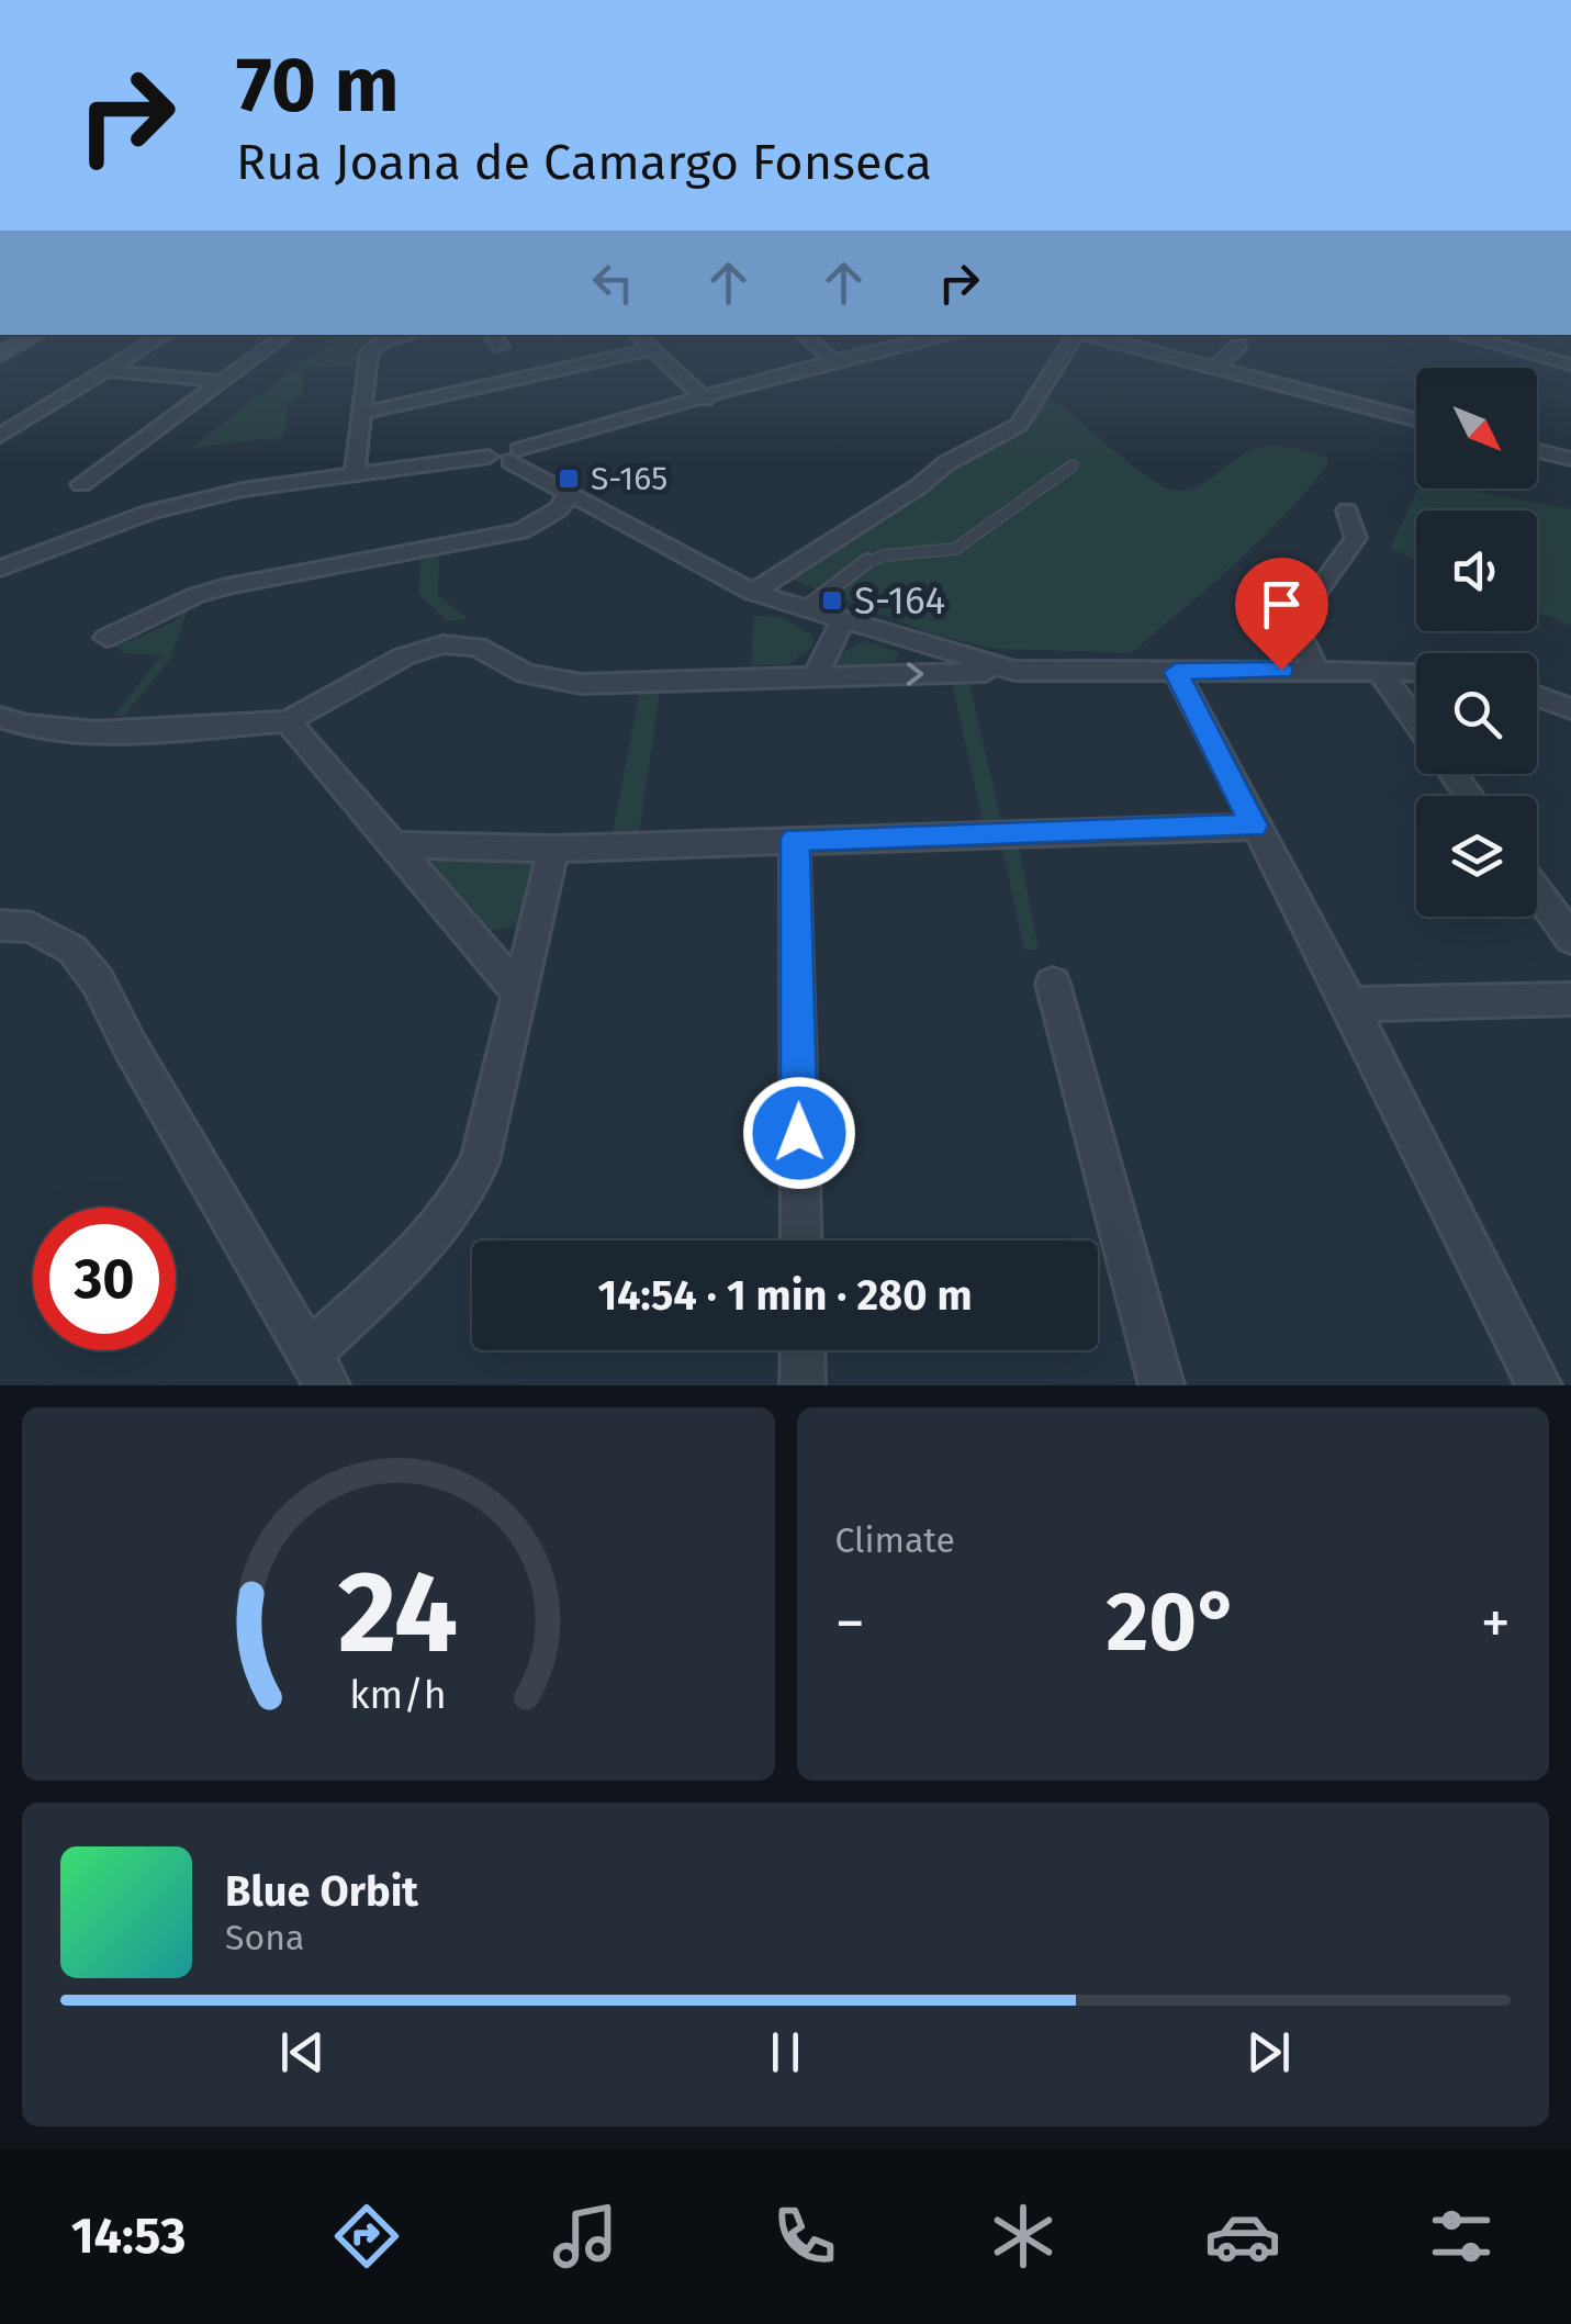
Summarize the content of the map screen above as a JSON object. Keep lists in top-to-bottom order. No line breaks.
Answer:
{"places":{"transit":["S-165","S-164"]},"north":"bottom right","page":{"turn":["70 m","Rua Joana de Camargo Fonseca"],"limit":"30","trip":"14:54 · 1 min · 280 m","tile":"Climate","heat":["−","20°","+"],"song":["Blue Orbit","Sona"],"tabs":"14:53","gauge":["24","km/h"]}}
